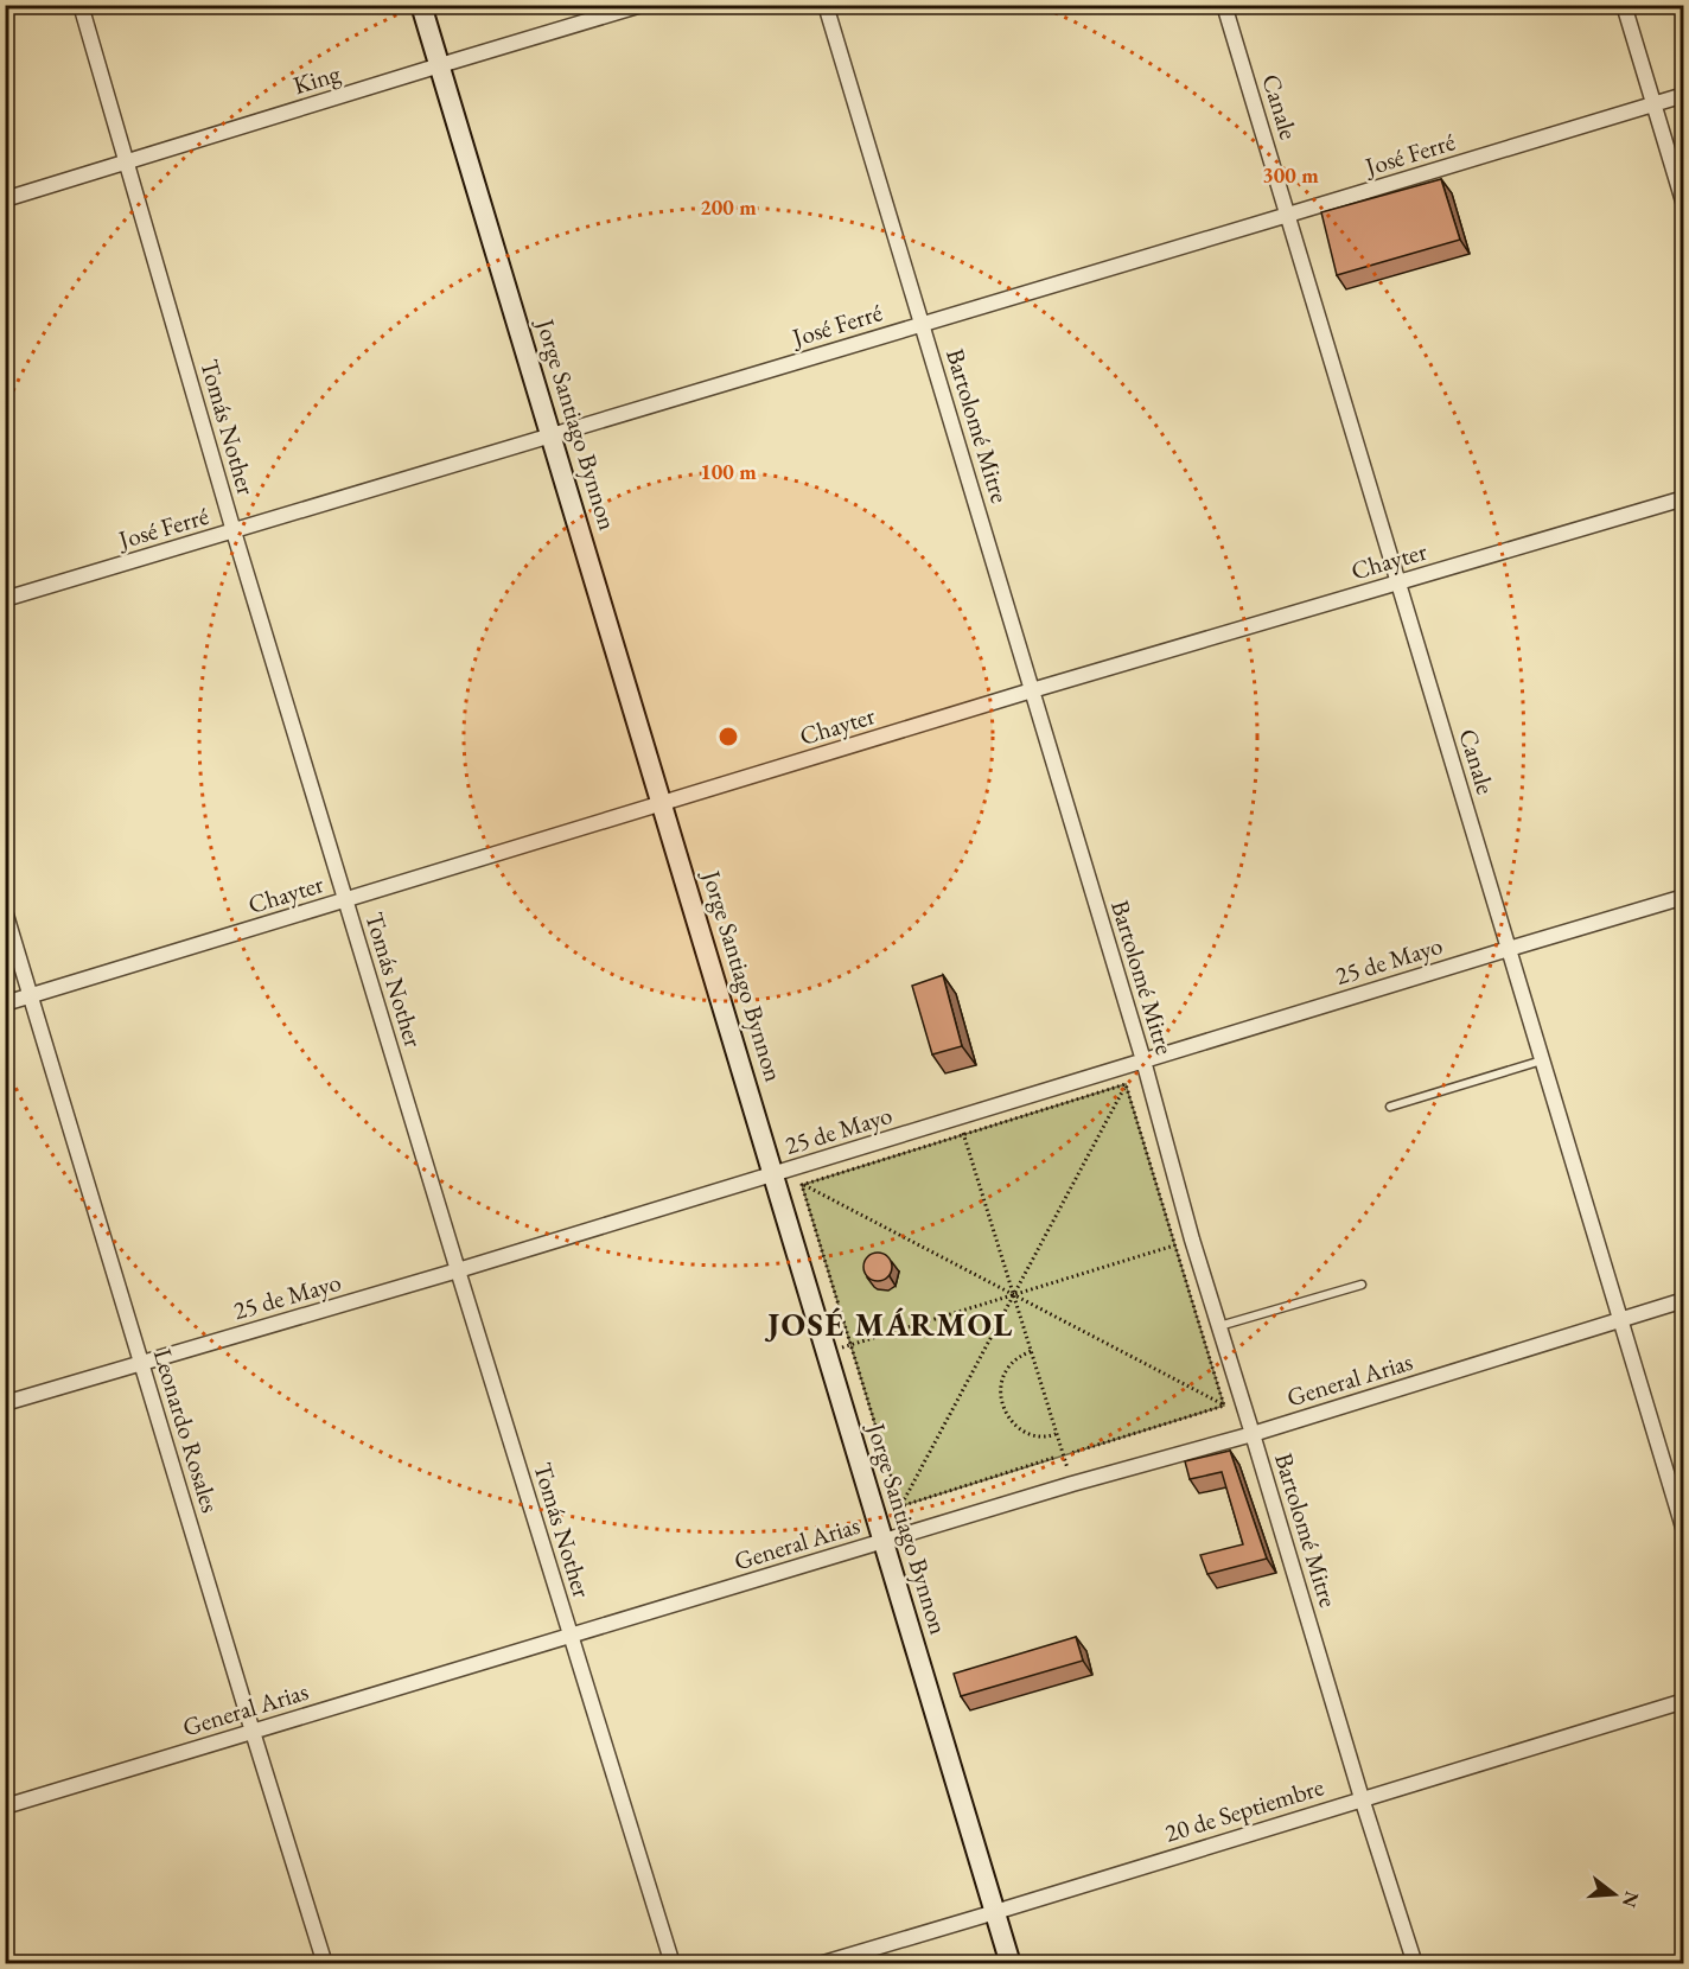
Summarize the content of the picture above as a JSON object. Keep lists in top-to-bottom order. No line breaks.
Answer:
{"streets":{"street":["King","Canale","José Ferré","Jorge Santiago Bynnon","Bartolomé Mitre","Tomás Nother","Chayter","25 de Mayo","General Arias","Leonardo Rosales","20 de Septiembre"]},"crossings":[["King","Jorge Santiago Bynnon"],["King","Tomás Nother"],["Canale","José Ferré"],["Canale","Chayter"],["Canale","25 de Mayo"],["Canale","General Arias"],["José Ferré","Jorge Santiago Bynnon"],["José Ferré","Bartolomé Mitre"],["José Ferré","Tomás Nother"],["Jorge Santiago Bynnon","Chayter"],["Jorge Santiago Bynnon","25 de Mayo"],["Jorge Santiago Bynnon","General Arias"],["Jorge Santiago Bynnon","20 de Septiembre"],["Bartolomé Mitre","Chayter"],["Bartolomé Mitre","25 de Mayo"],["Bartolomé Mitre","General Arias"],["Bartolomé Mitre","20 de Septiembre"],["Tomás Nother","Chayter"],["Tomás Nother","25 de Mayo"],["Tomás Nother","General Arias"],["Chayter","Leonardo Rosales"],["25 de Mayo","Leonardo Rosales"],["General Arias","Leonardo Rosales"]],"districts":["JOSÉ MÁRMOL"],"north":"right","rings":["300 m","200 m","100 m"]}
